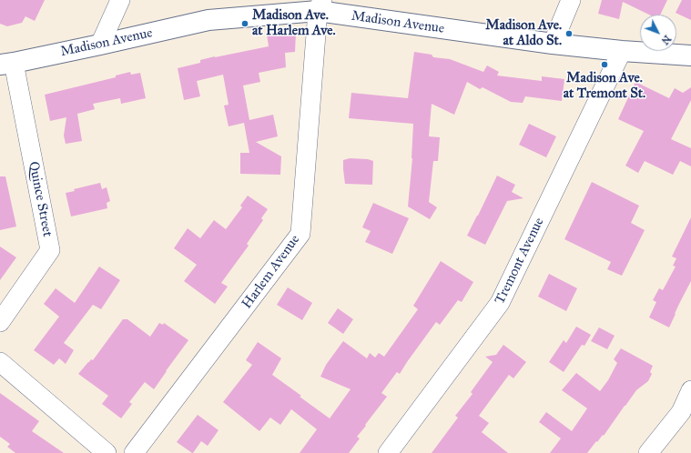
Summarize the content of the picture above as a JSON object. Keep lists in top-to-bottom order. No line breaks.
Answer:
{"streets":{"main road":["Madison Avenue"],"street":["Quince Street","Tremont Avenue","Harlem Avenue"]},"crossings":[["Madison Avenue","Quince Street"],["Madison Avenue","Tremont Avenue"],["Madison Avenue","Harlem Avenue"]],"places":["Madison Ave. at Harlem Ave.","Madison Ave. at Aldo St.","Madison Ave. at Tremont St."],"north":"bottom right"}
